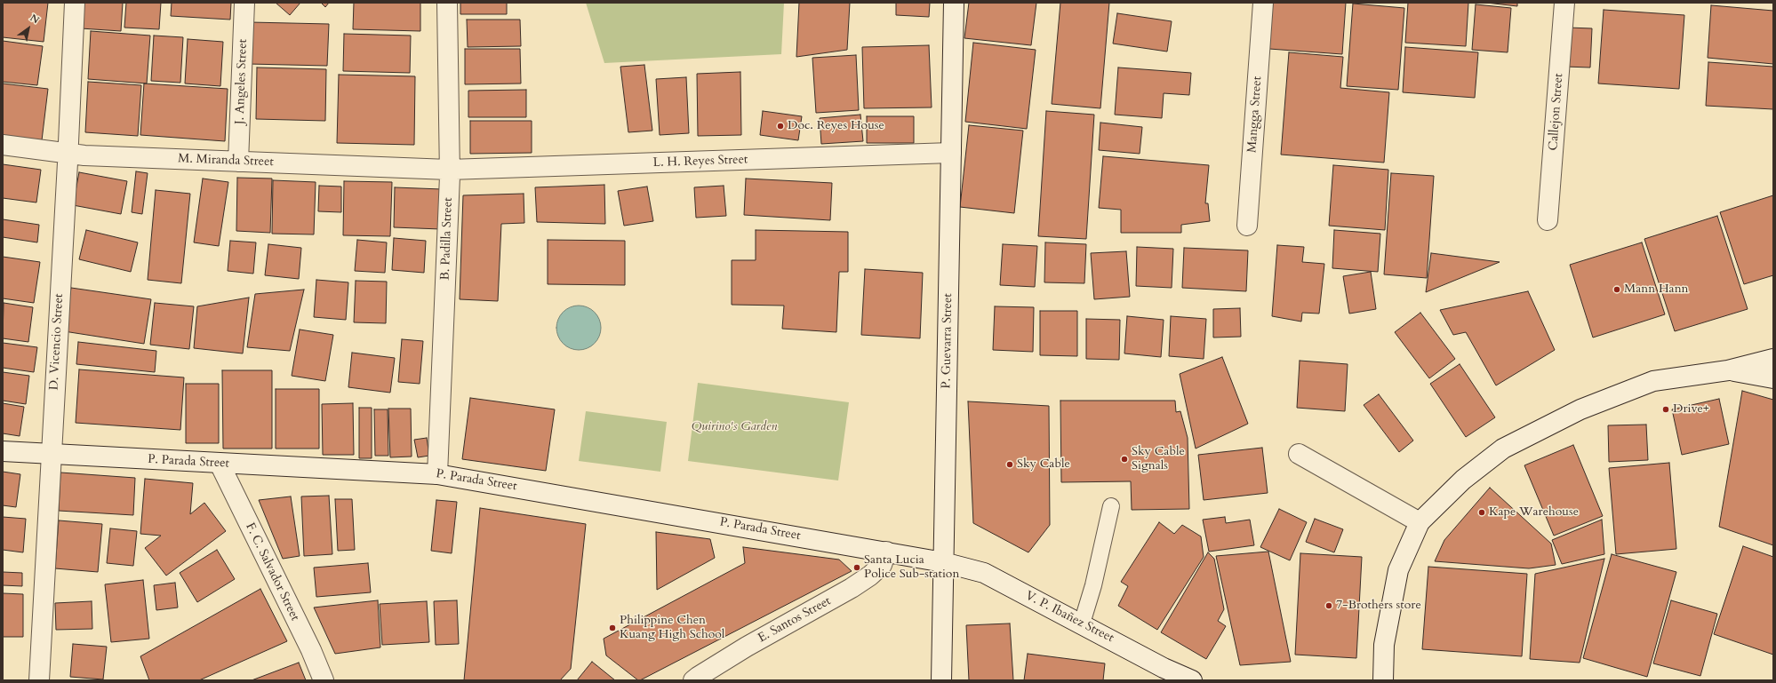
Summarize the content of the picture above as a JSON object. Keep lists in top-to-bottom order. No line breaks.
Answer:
{"streets":{"street":["J. Angeles Street","Callejon Street","Mangga Street","M. Miranda Street","L. H. Reyes Street","B. Padilla Street","P. Guevarra Street","D. Vicencio Street","P. Parada Street","F. C. Salvador Street","V. P. Ibañez Street","E. Santos Street"]},"crossings":[["J. Angeles Street","M. Miranda Street"],["M. Miranda Street","L. H. Reyes Street"],["M. Miranda Street","B. Padilla Street"],["M. Miranda Street","D. Vicencio Street"],["L. H. Reyes Street","B. Padilla Street"],["L. H. Reyes Street","P. Guevarra Street"],["B. Padilla Street","P. Parada Street"],["P. Guevarra Street","P. Parada Street"],["P. Guevarra Street","V. P. Ibañez Street"],["D. Vicencio Street","P. Parada Street"],["P. Parada Street","F. C. Salvador Street"],["P. Parada Street","V. P. Ibañez Street"],["P. Parada Street","E. Santos Street"]],"parks":["Quirino's Garden"],"places":["Doc. Reyes House","Mann Hann","Drive+","Sky Cable Signals","Sky Cable","Kape Warehouse","Santa Lucia Police Sub-station","7-Brothers store","Philippine Chen Kuang High School"],"north":"top right"}
